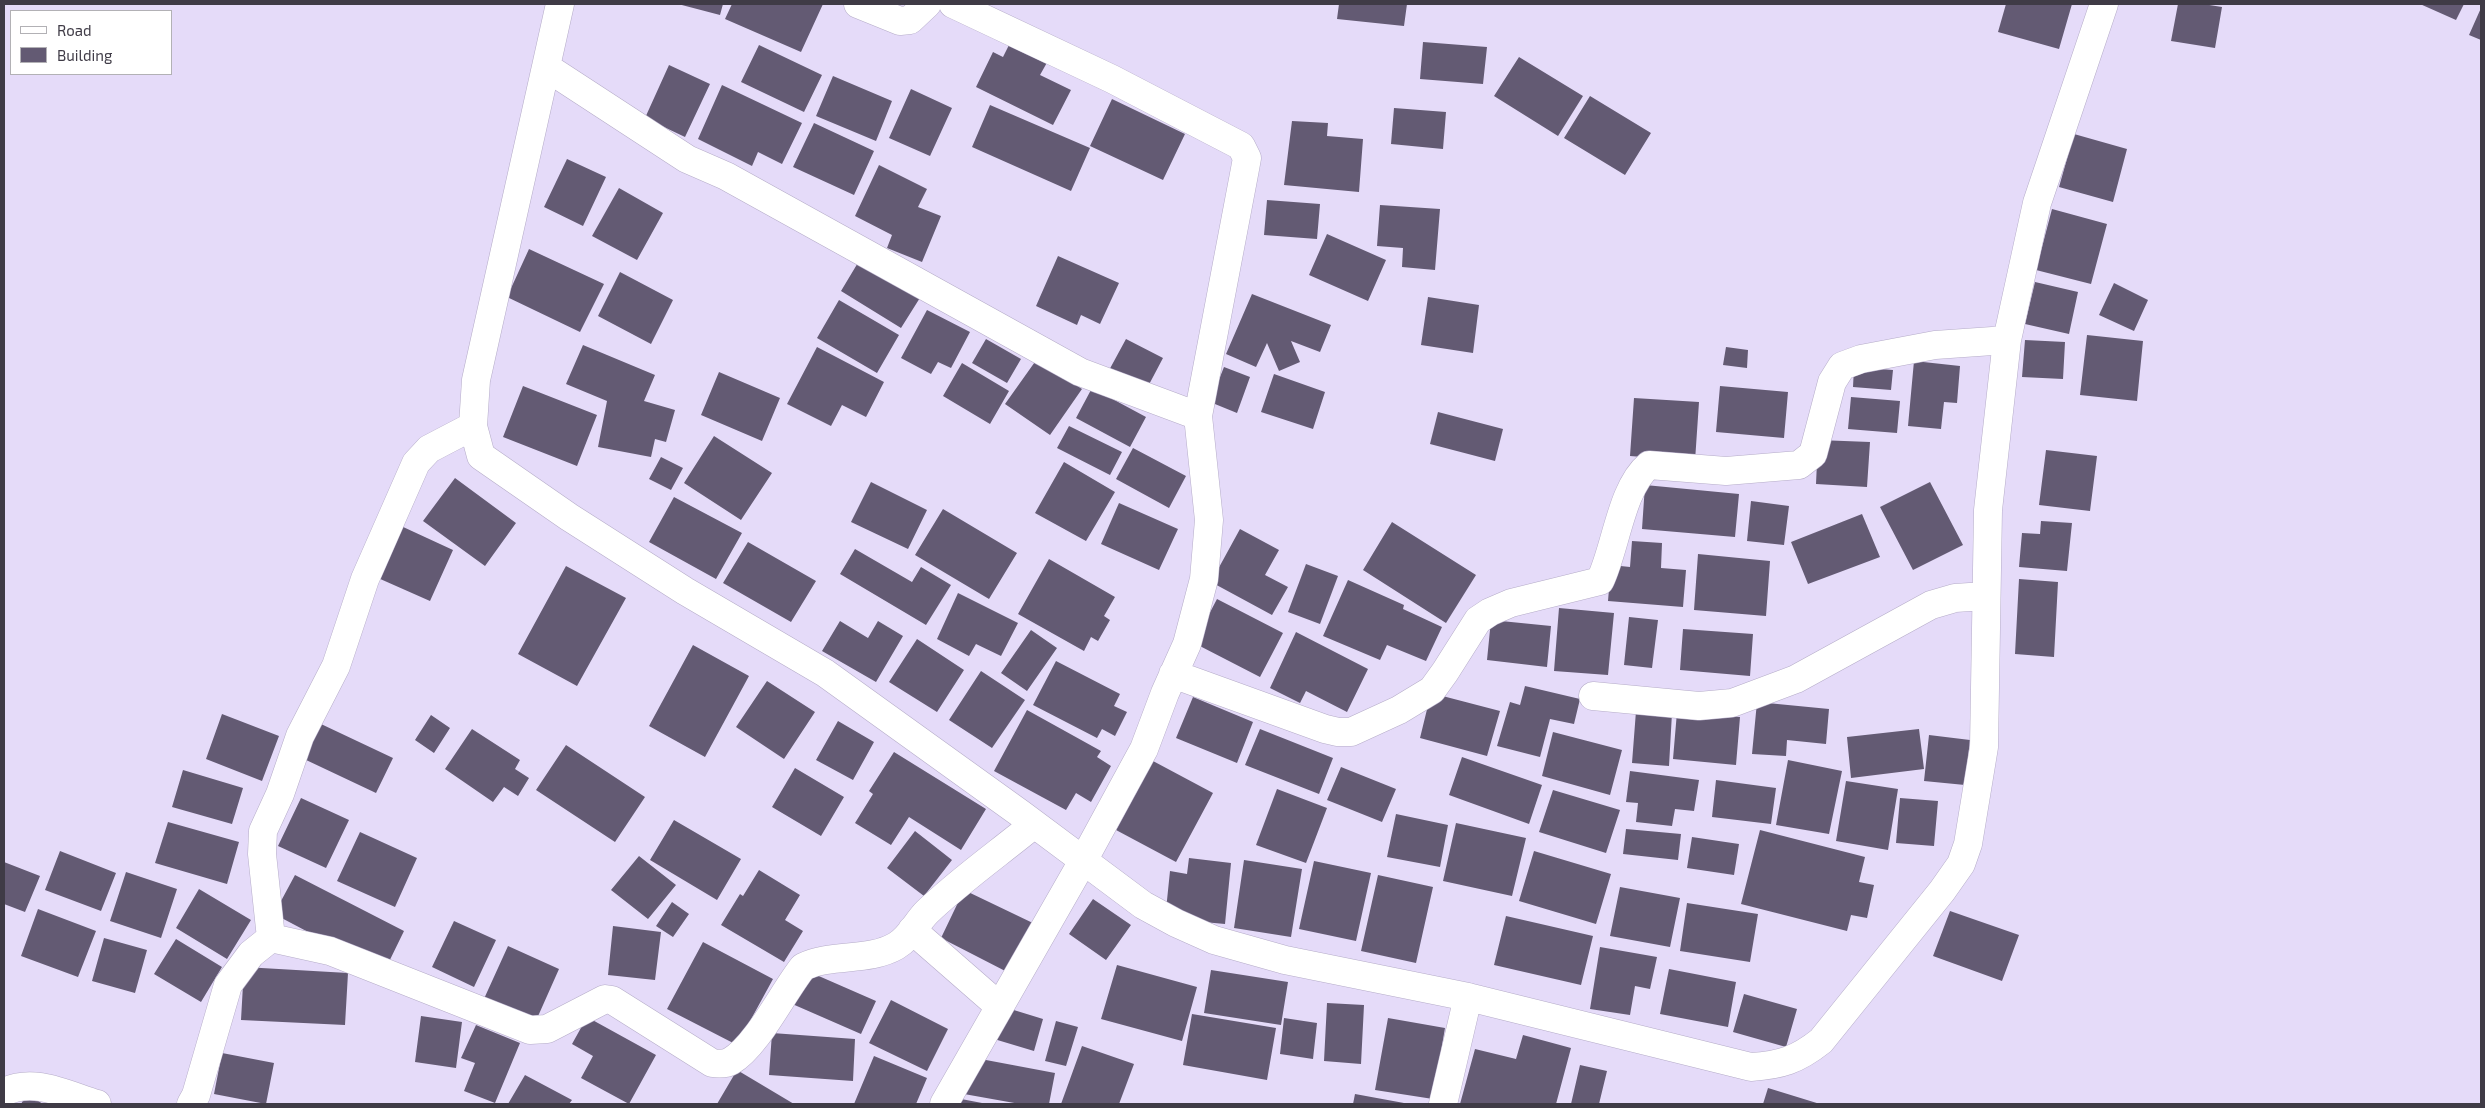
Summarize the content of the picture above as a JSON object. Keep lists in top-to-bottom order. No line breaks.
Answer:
{"legend":["Road","Building"]}
